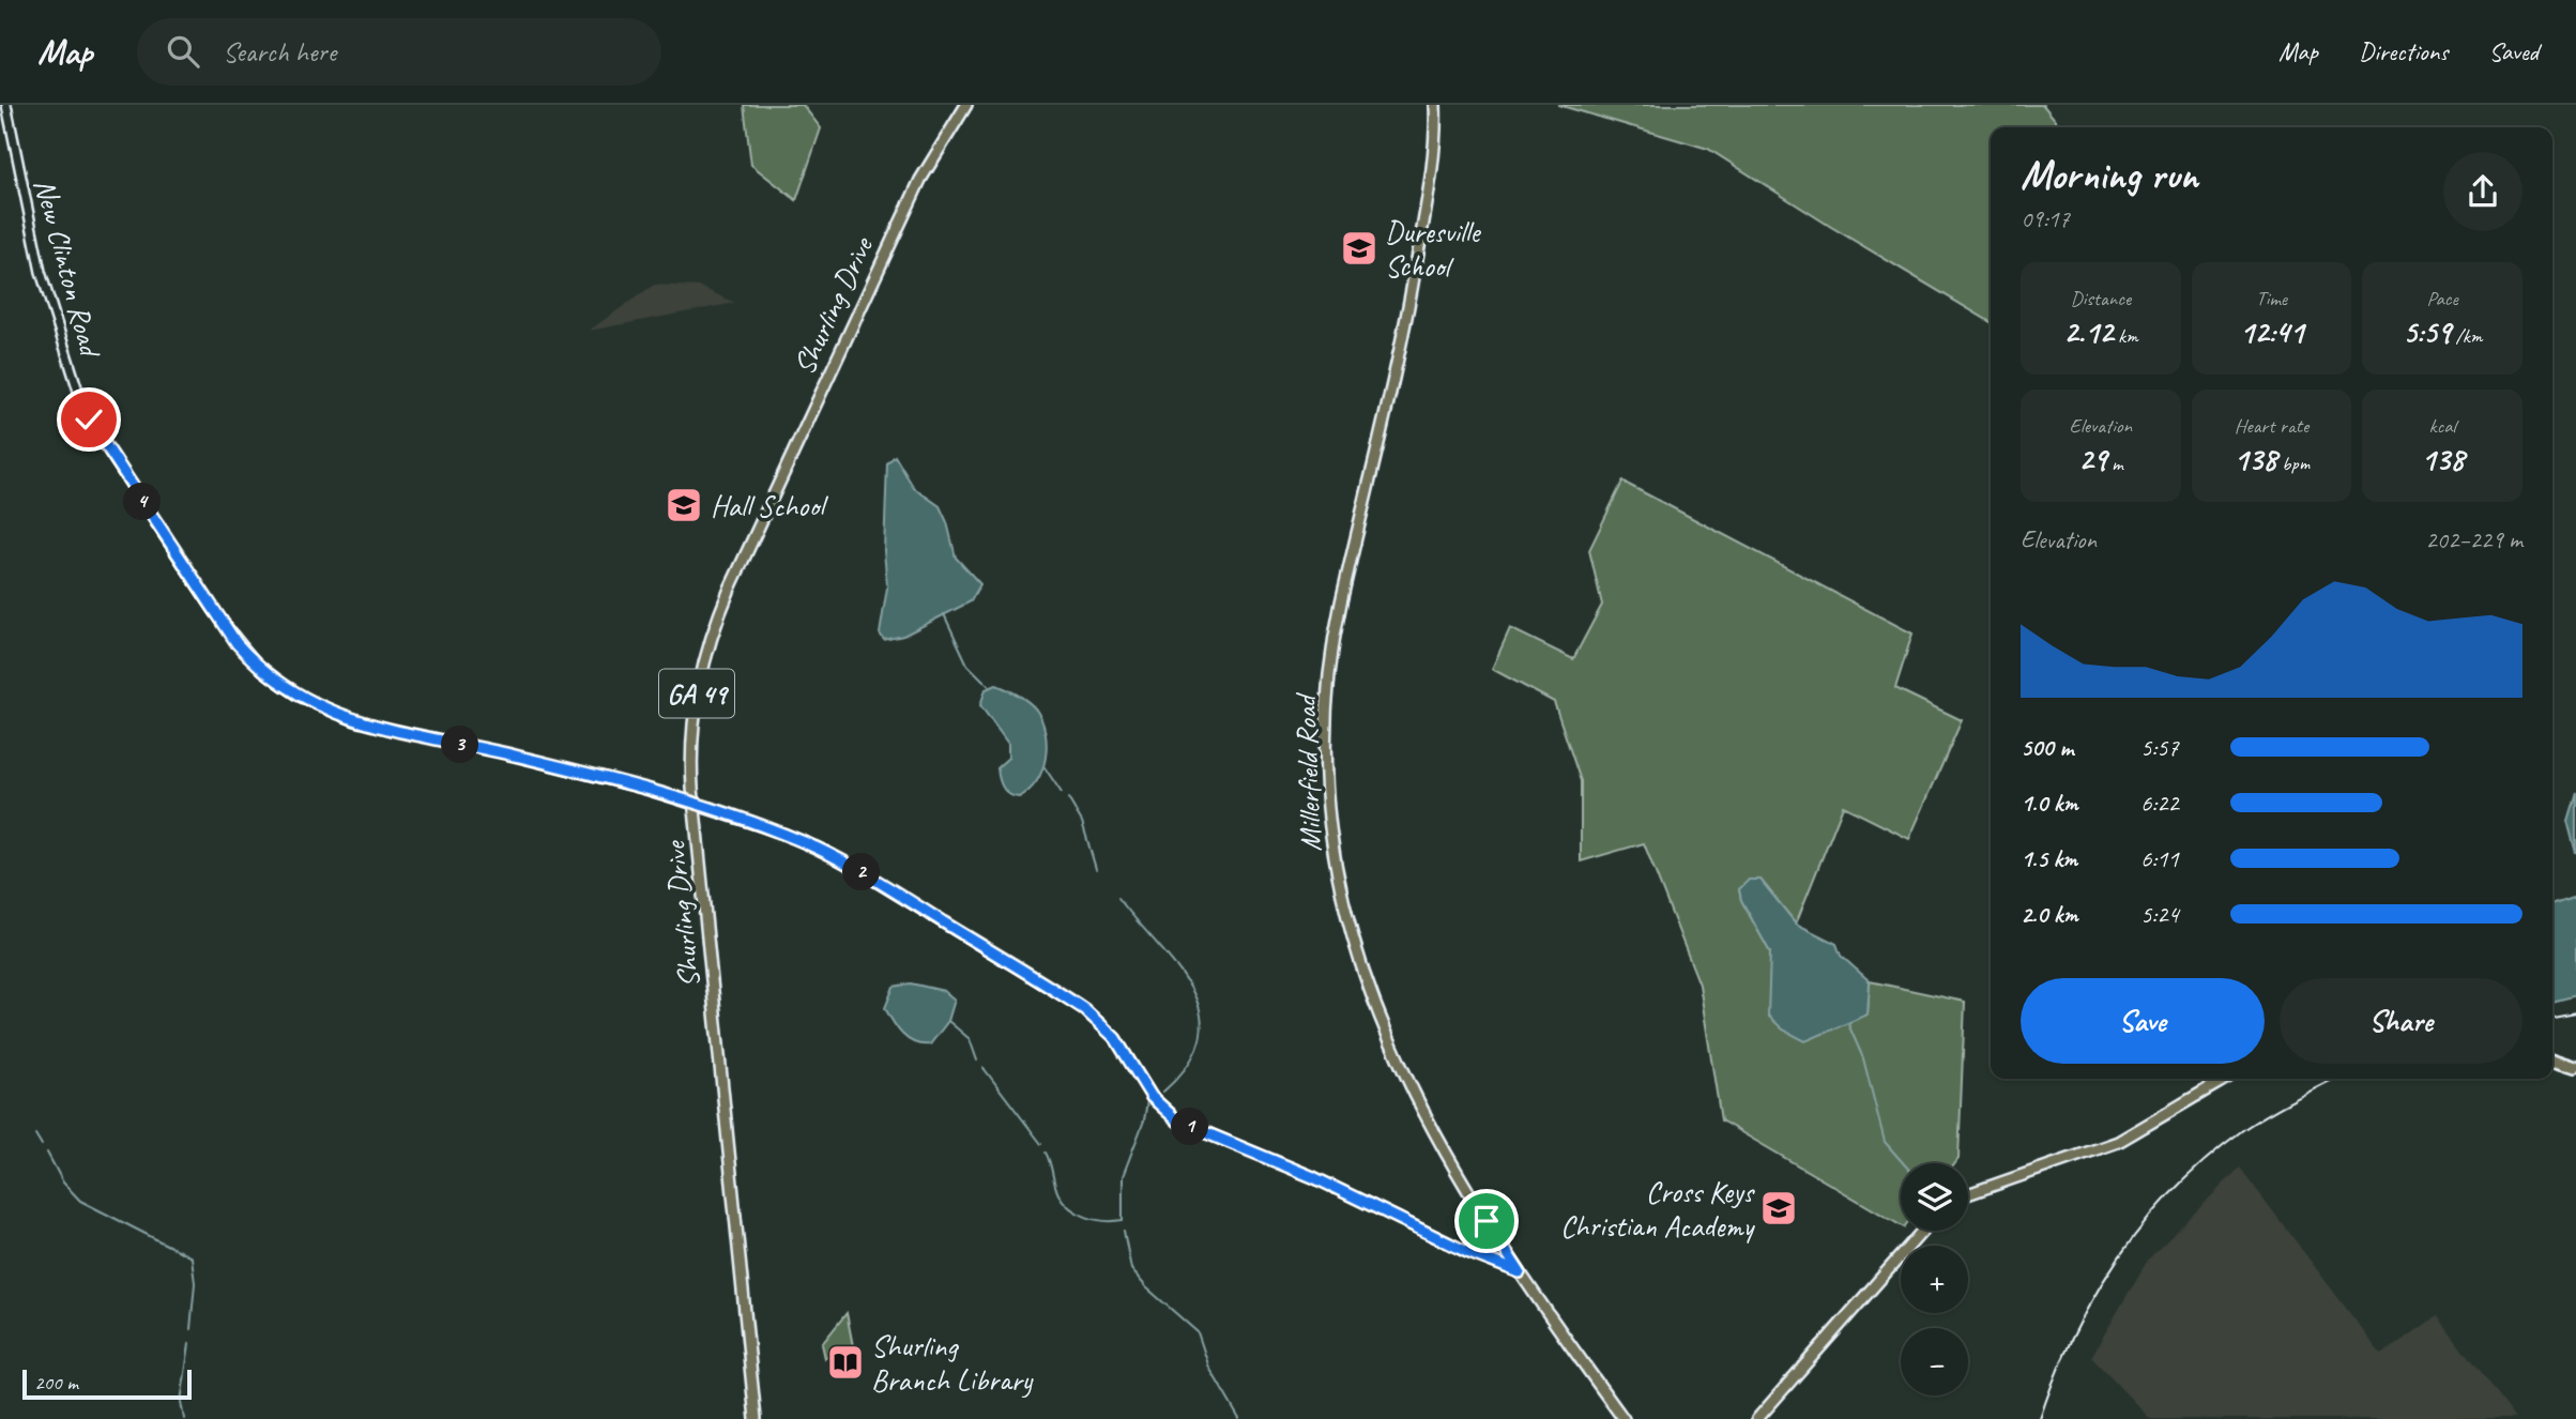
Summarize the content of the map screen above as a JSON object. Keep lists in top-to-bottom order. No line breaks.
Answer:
{"streets":{"main road":["Shurling Drive","GA 49","Millerfield Road"],"street":["New Clinton Road"]},"crossings":[["New Clinton Road","Shurling Drive"],["New Clinton Road","Millerfield Road"]],"places":{"school or university":["Duresville School","Hall School","Cross Keys Christian Academy"],"library":["Shurling Branch Library"]},"scale_bar":"200 m","page":{"header":"Map","search":"Search here","nav":["Map","Directions","Saved"],"heading":["Morning run","09:17"],"stats":[["Distance","2.12 km"],["Time","12:41"],["Pace","5:59 /km"],["Elevation","29 m"],["Heart rate","138 bpm"],["kcal","138"]],"pins":["4","3","2","1"],"chart":["Elevation","202–229 m"],"list":[{"name":"500 m","note":"5:57"},{"name":"1.0 km","note":"6:22"},{"name":"1.5 km","note":"6:11"},{"name":"2.0 km","note":"5:24"}],"buttons":["Save","Share"],"map_buttons":["+","−"],"scale":"200 m"}}
